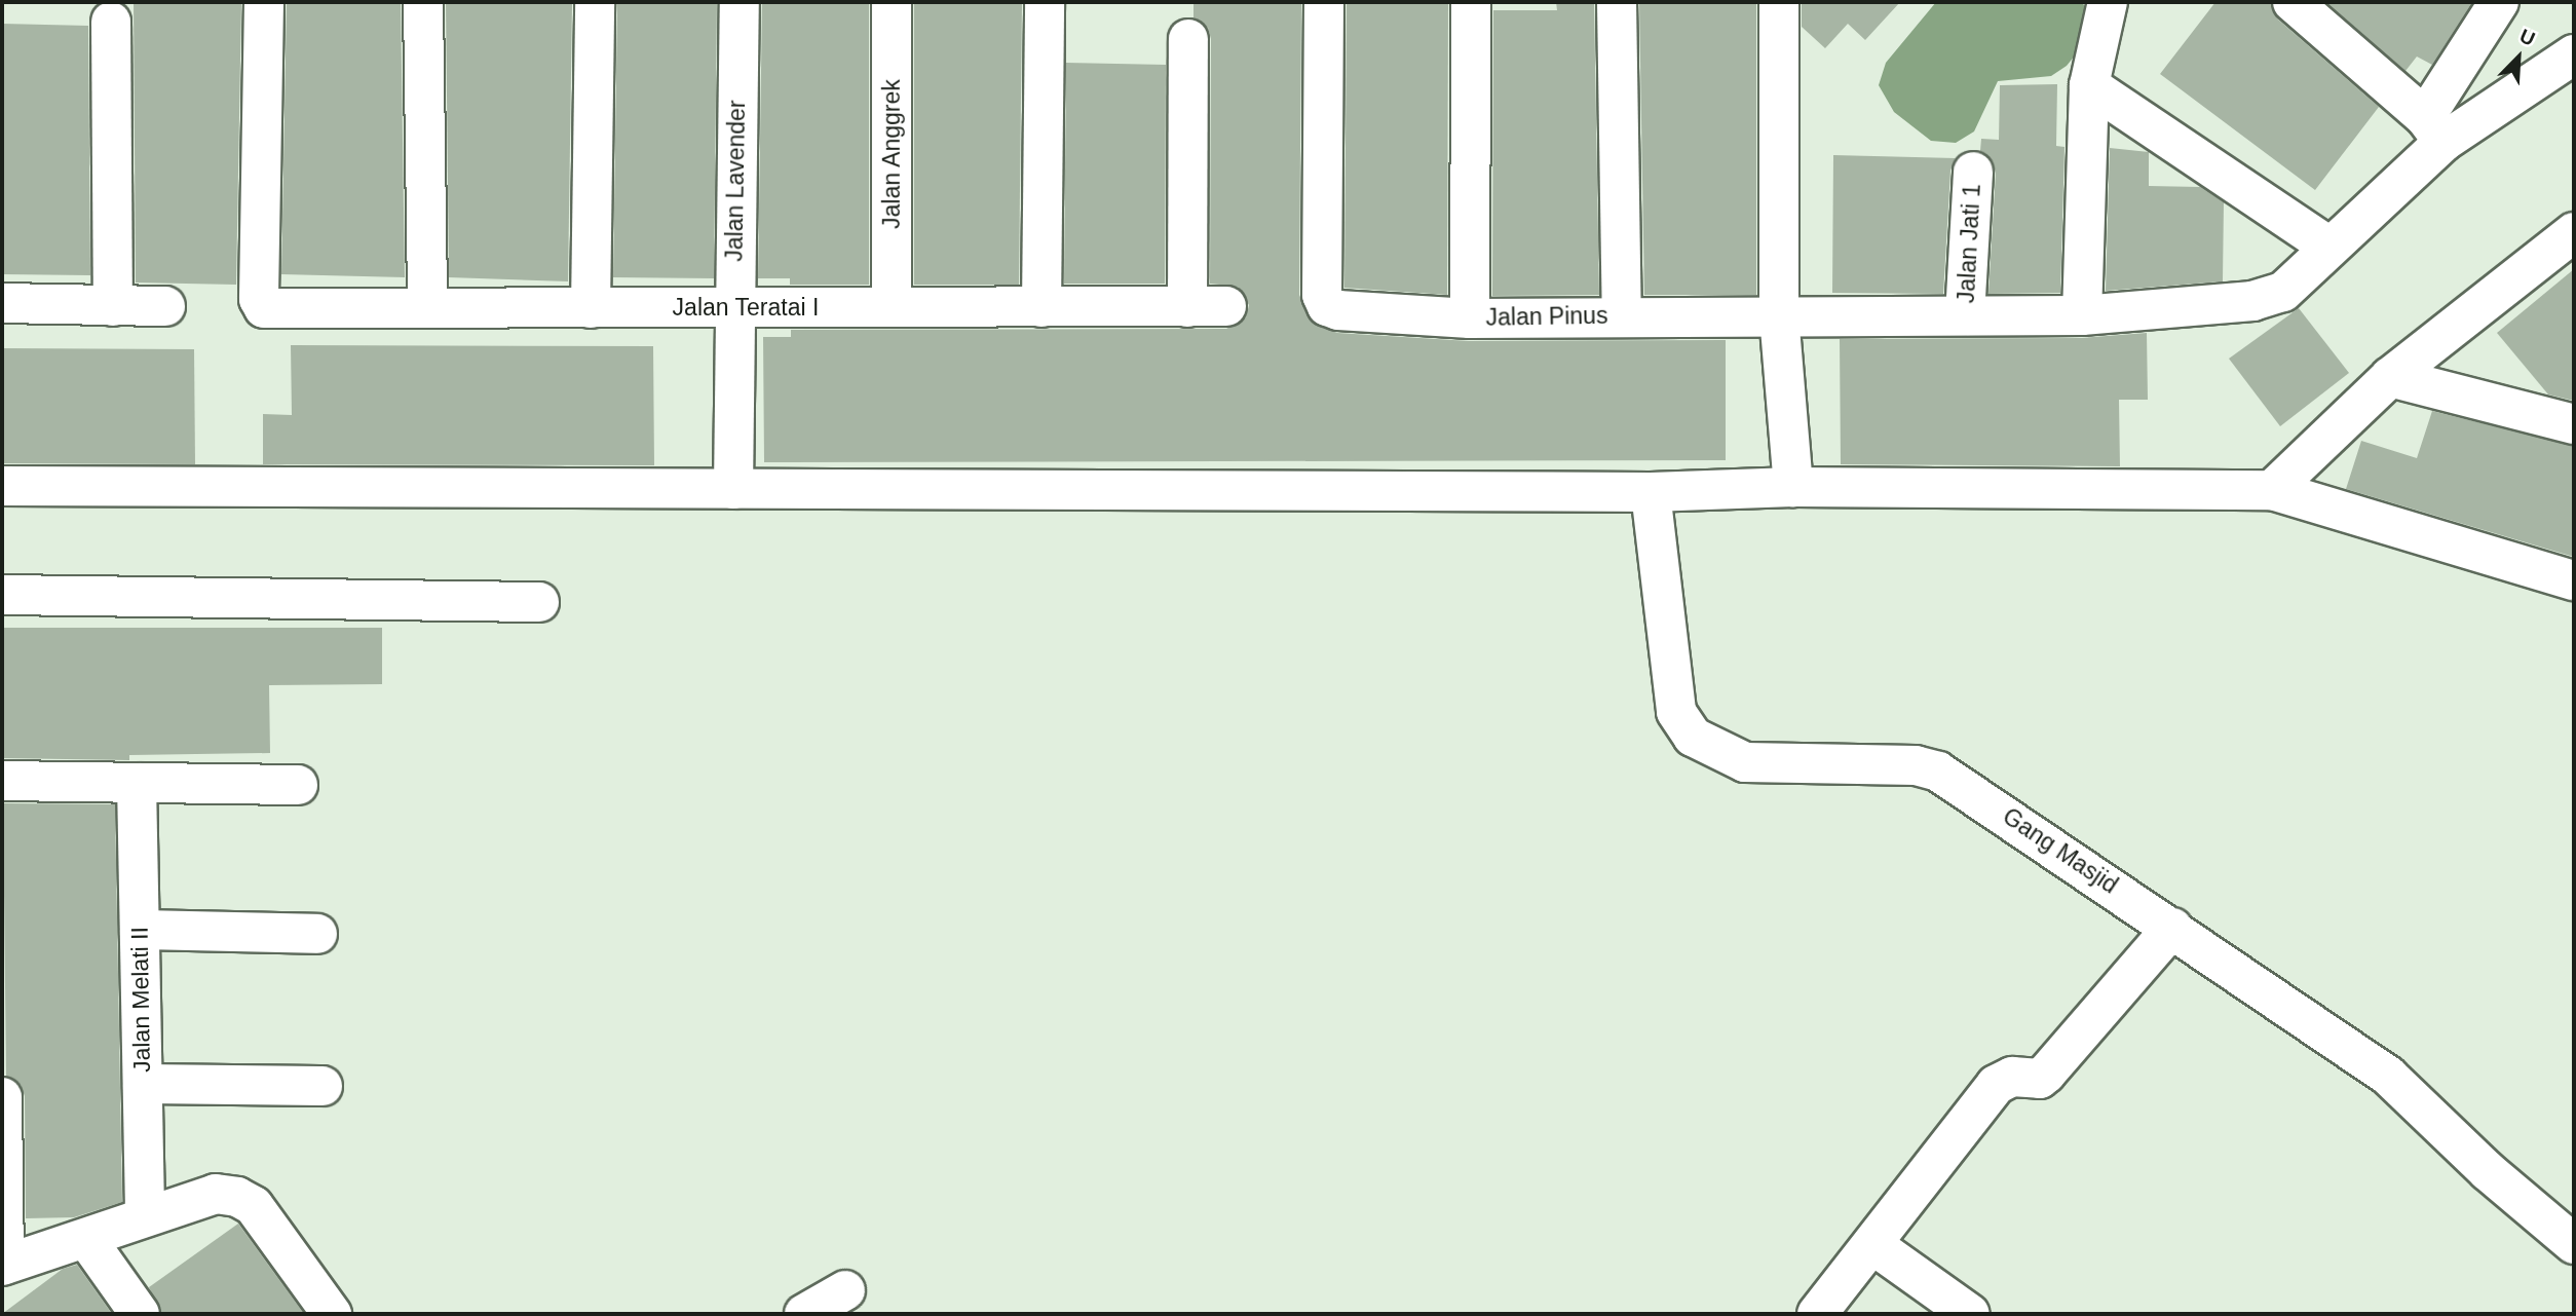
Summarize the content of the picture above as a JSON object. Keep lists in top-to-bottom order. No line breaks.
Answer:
{"streets":{"street":["Jalan Anggrek","Jalan Lavender","Jalan Jati 1","Jalan Teratai I","Jalan Pinus","Gang Masjid","Jalan Melati II"]},"crossings":[["Jalan Anggrek","Jalan Teratai I"],["Jalan Lavender","Jalan Teratai I"],["Jalan Jati 1","Jalan Pinus"]],"north":"top right"}
